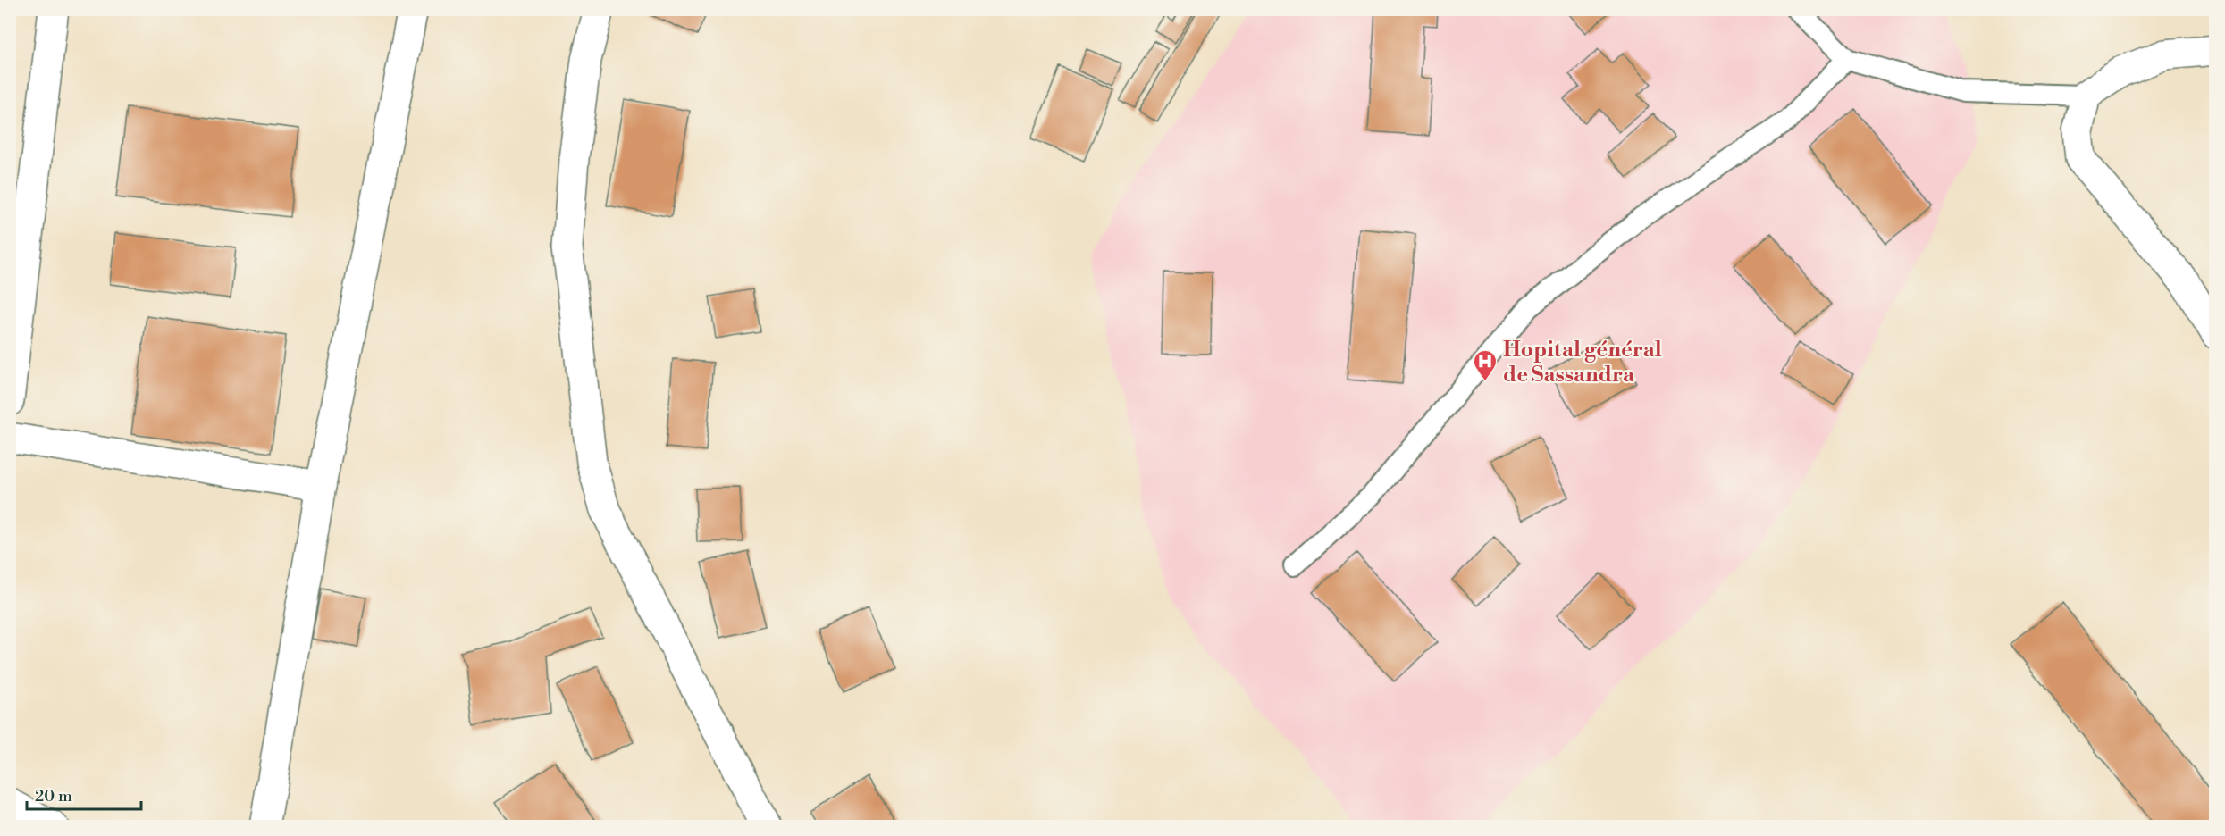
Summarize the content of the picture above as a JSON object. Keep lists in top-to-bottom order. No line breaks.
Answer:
{"places":{"hospital":["Hopital général de Sassandra"]},"scale_bar":"20 m"}
